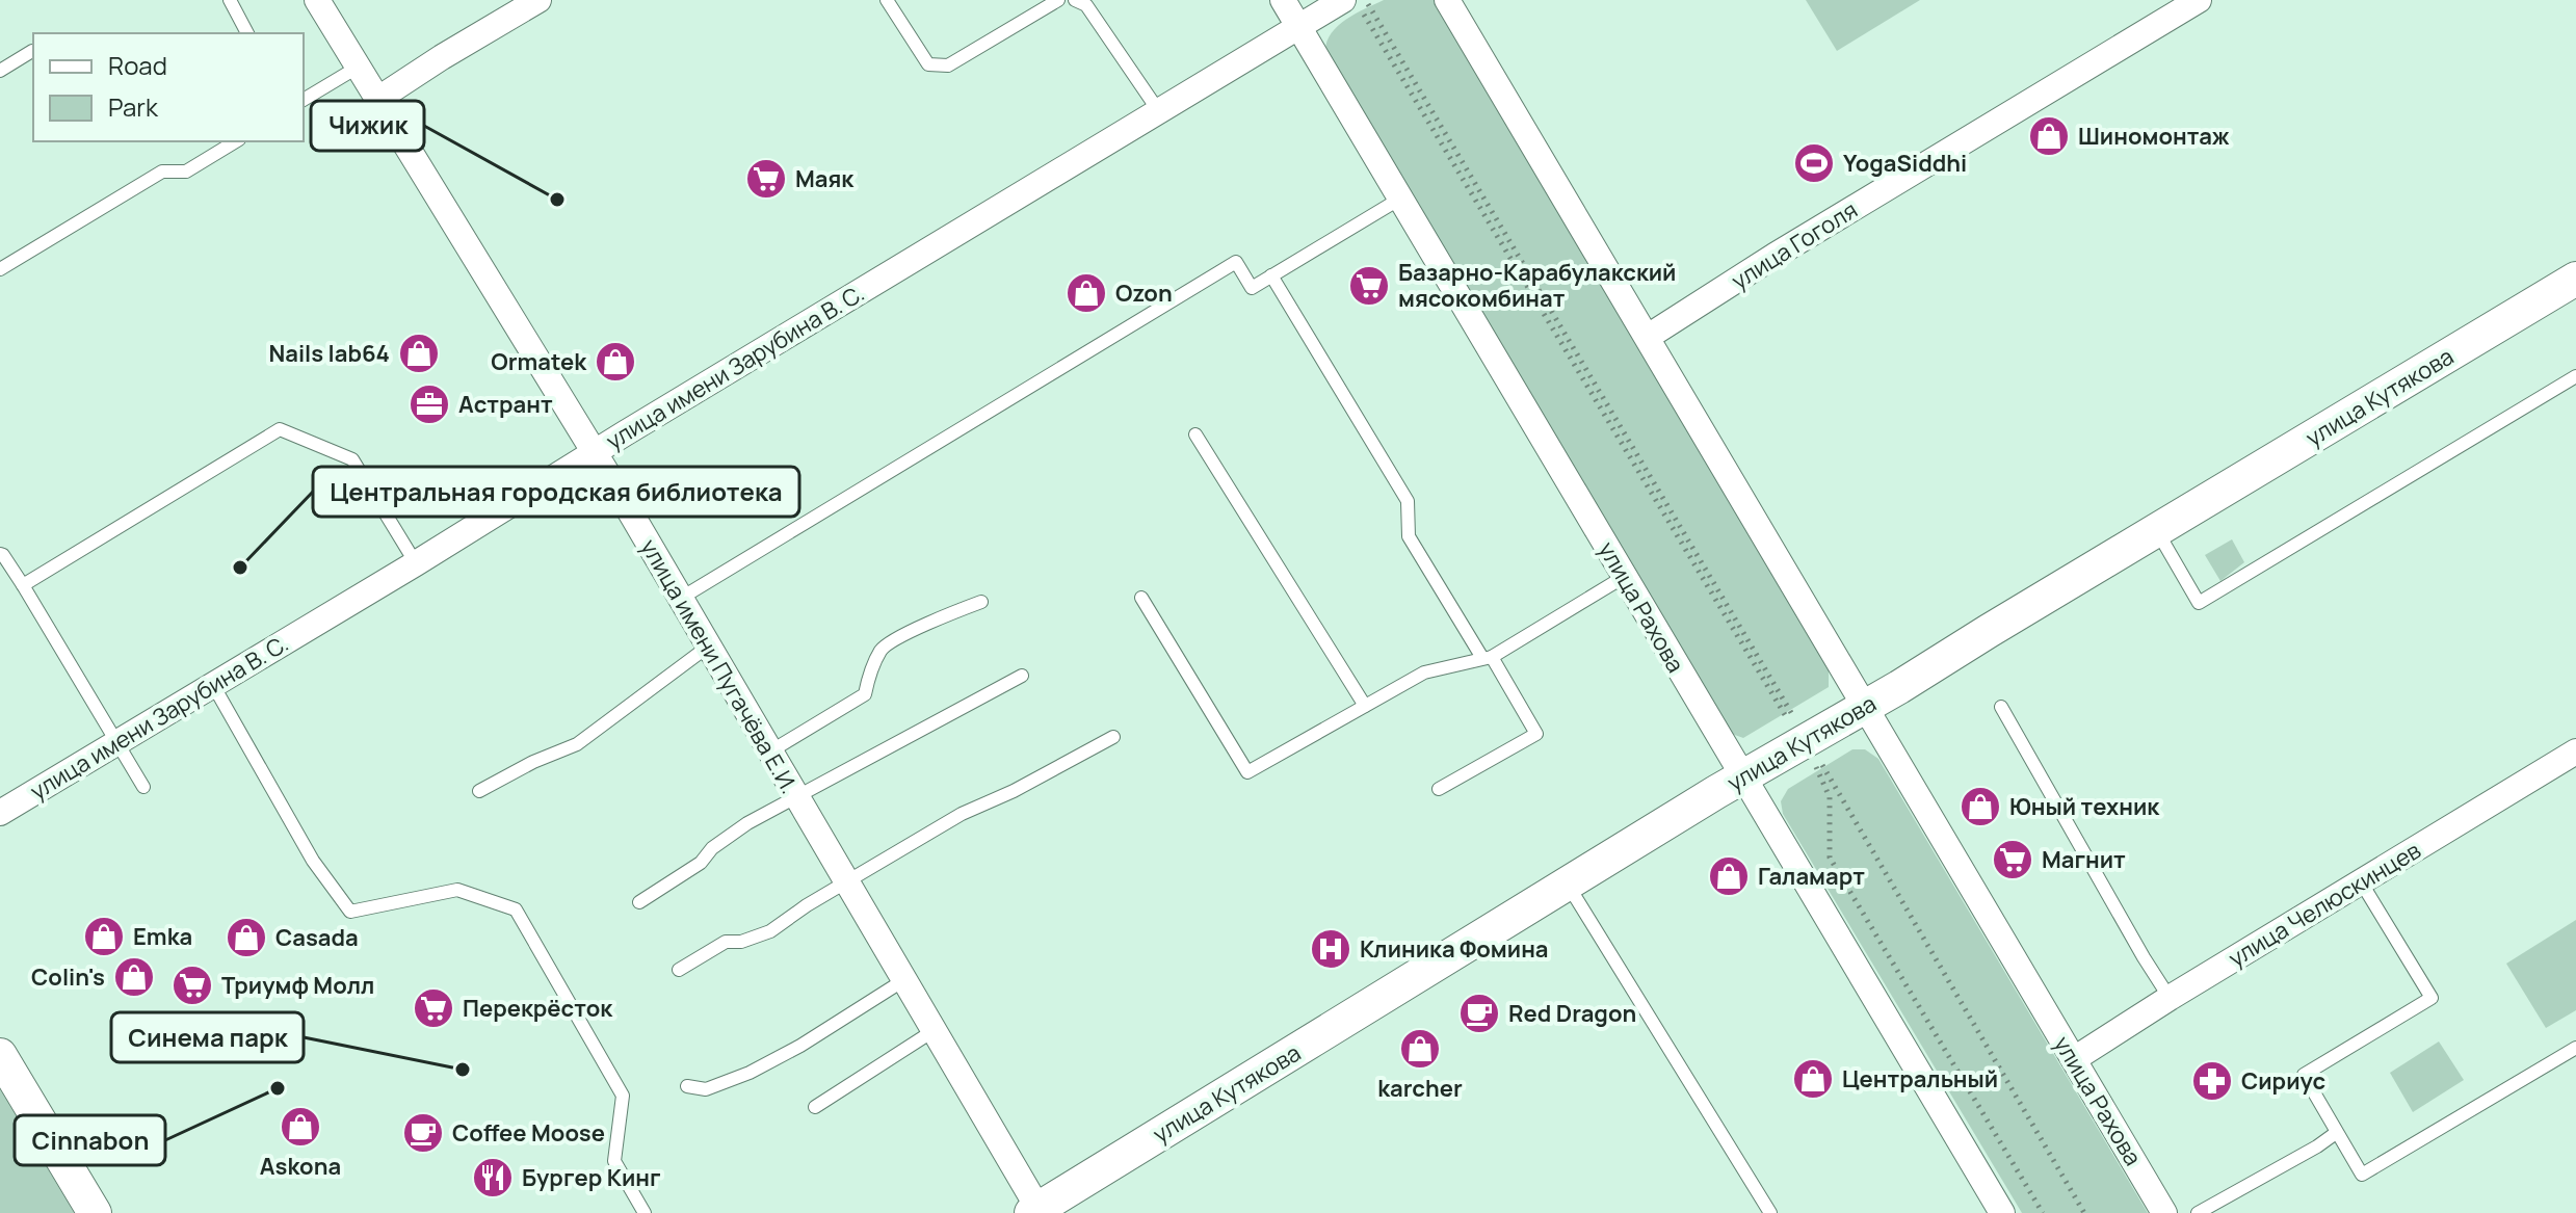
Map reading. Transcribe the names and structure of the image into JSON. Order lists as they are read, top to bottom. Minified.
{"streets":{"street":["улица Гоголя","улица имени Зарубина В. С.","улица Кутякова","улица Рахова","улица имени Пугачёва Е.И.","улица Челюскинцев"]},"crossings":[["улица Гоголя","улица Рахова"],["улица имени Зарубина В. С.","улица Рахова"],["улица имени Зарубина В. С.","улица имени Пугачёва Е.И."],["улица Кутякова","улица Рахова"],["улица Кутякова","улица имени Пугачёва Е.И."],["улица Рахова","улица Челюскинцев"]],"places":{"shop":["Шиномонтаж","Ozon","Nails lab64","Ormatek","Юный техник","Галамарт","Emka","Casada","Colin's","karcher","Центральный","Askona"],"sports":["YogaSiddhi"],"supermarket":["Маяк","Базарно-Карабулакский мясокомбинат","Магнит","Триумф Молл","Перекрёсток"],"other":["Чижик","Центральная городская библиотека","Синема парк","Cinnabon"],"office":["Астрант"],"hospital":["Клиника Фомина"],"cafe":["Red Dragon","Coffee Moose"],"pharmacy":["Сириус"],"restaurant":["Бургер Кинг"]},"legend":["Road","Park"]}
